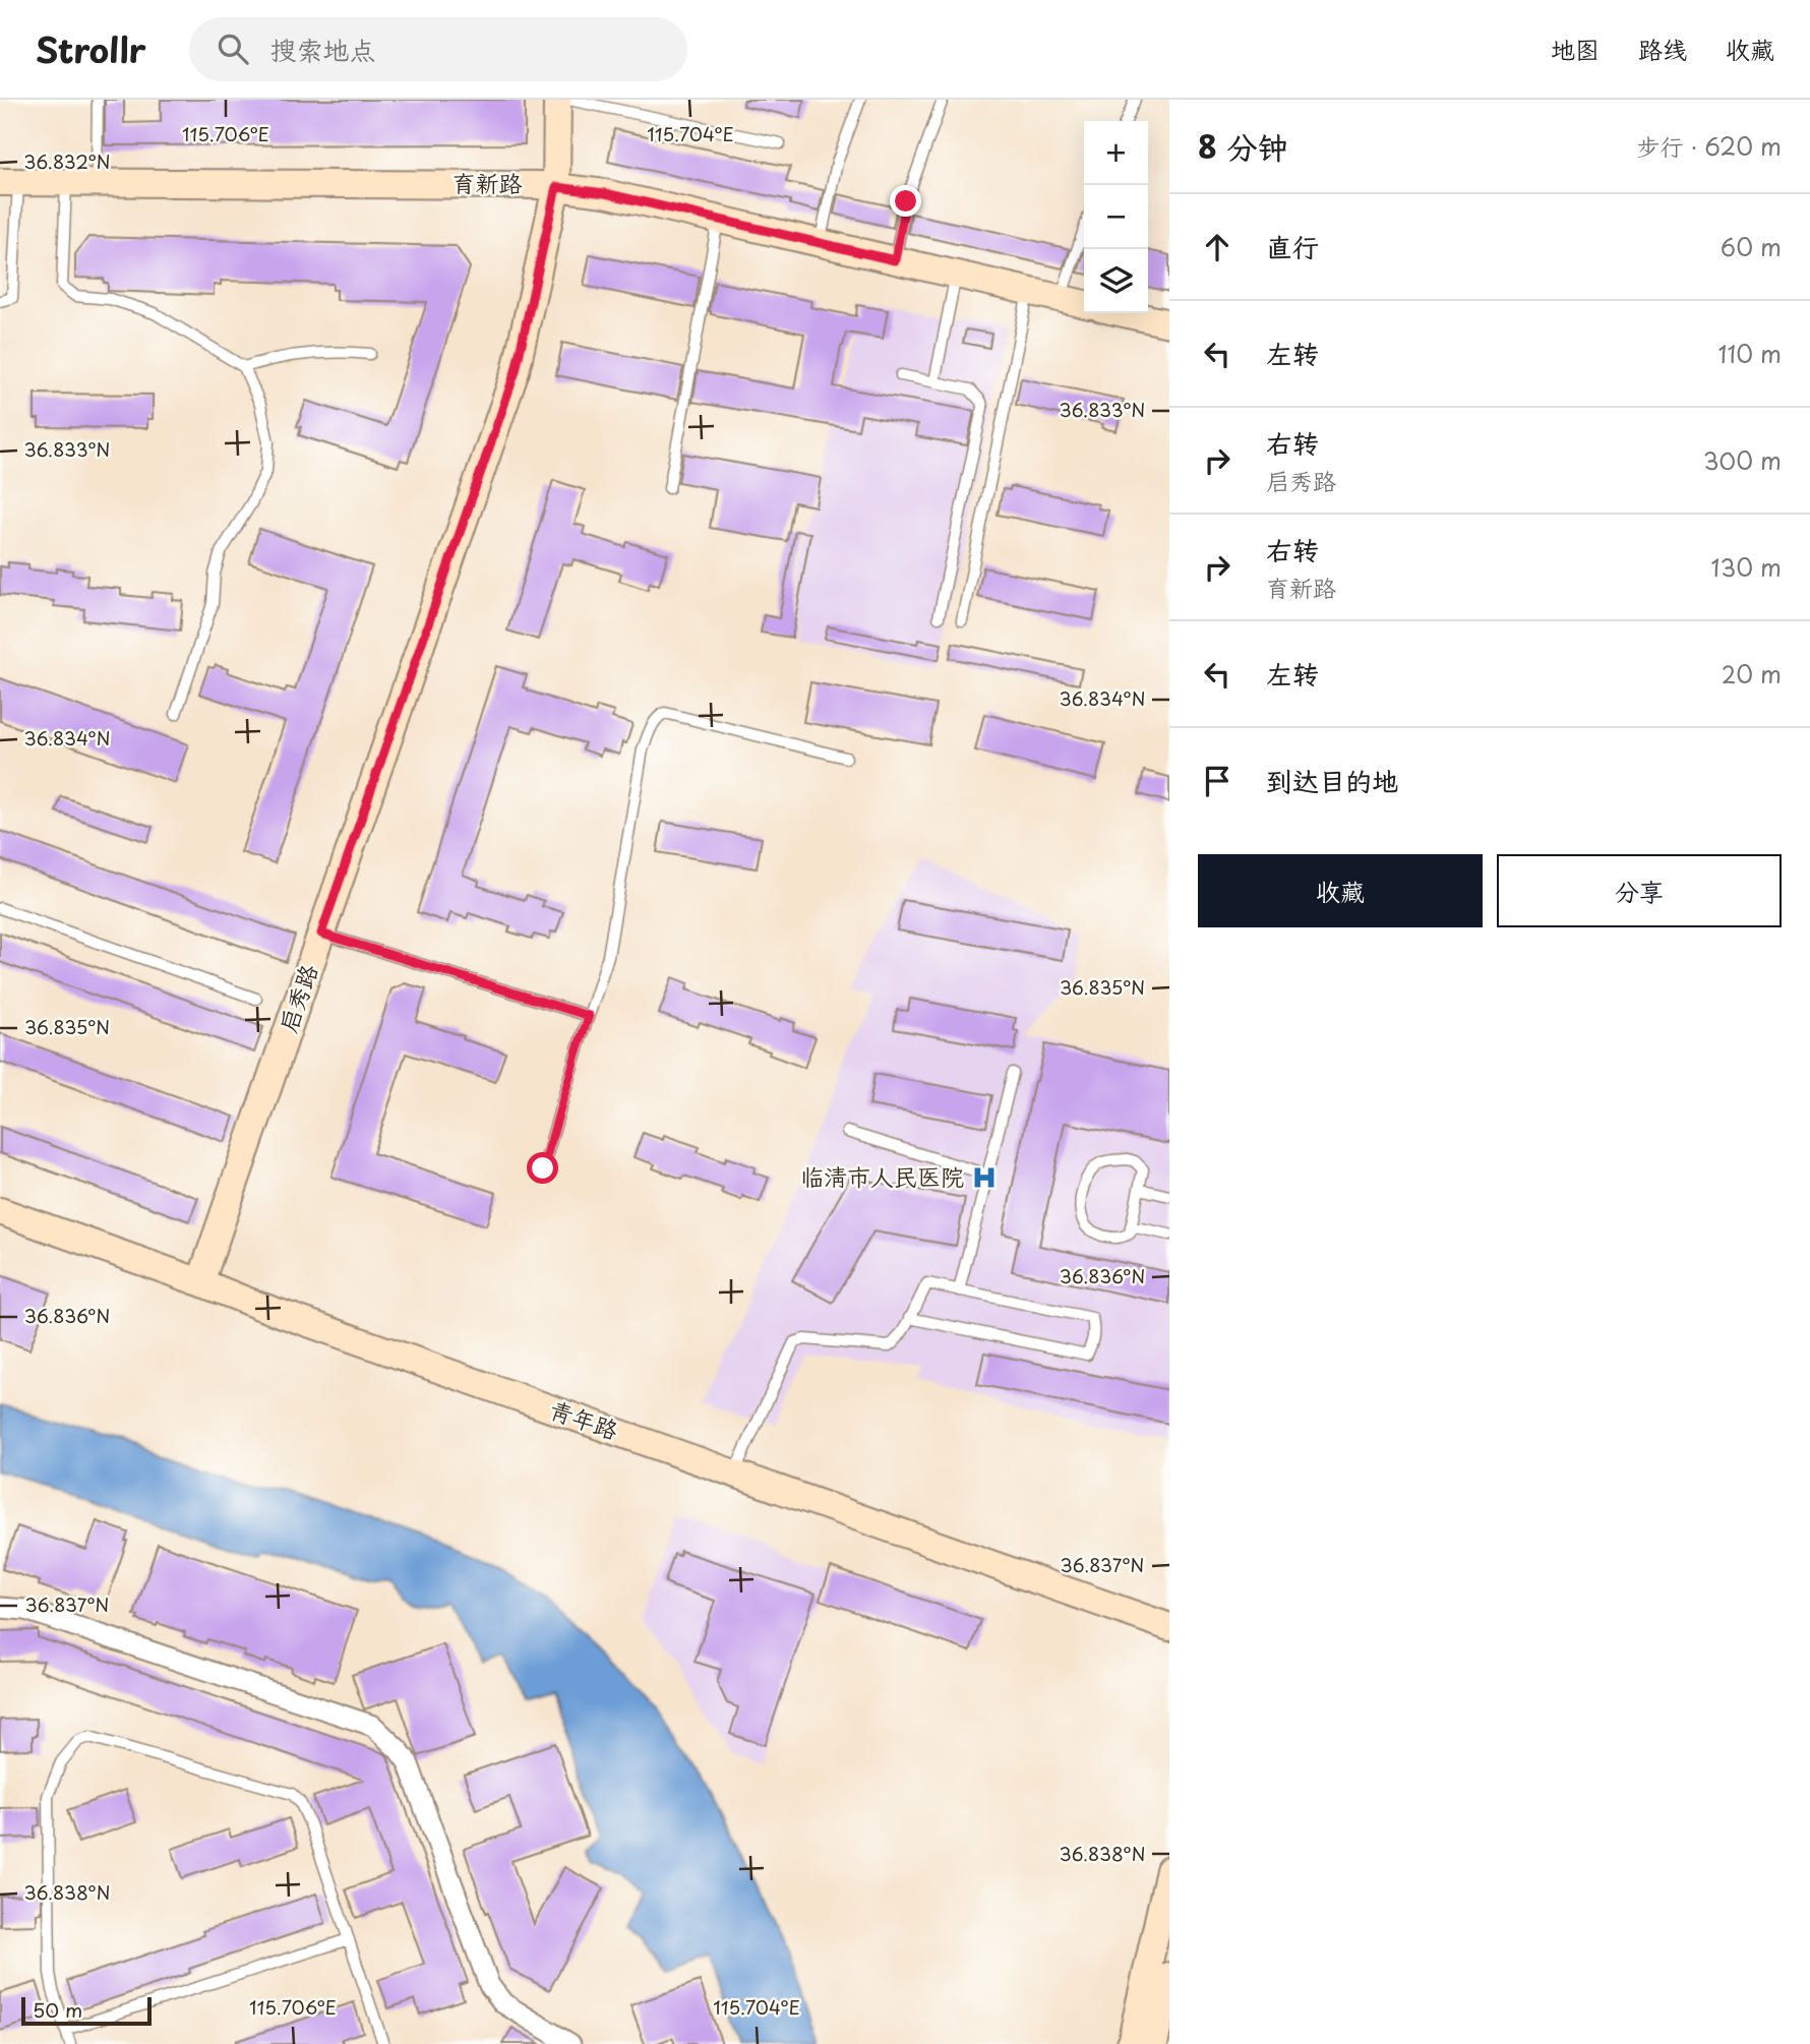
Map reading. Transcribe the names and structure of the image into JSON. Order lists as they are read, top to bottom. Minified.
{"streets":{"street":["育新路","启秀路","青年路"]},"crossings":[["育新路","启秀路"],["启秀路","青年路"]],"places":{"hospital":["临清市人民医院"]},"scale_bar":"50 m","page":{"header":"Strollr","search":"搜索地点","nav":["地图","路线","收藏"],"heading":["8 分钟","步行 · 620 m"],"map_buttons":["+","−"],"list":[["直行","60 m"],["左转","110 m"],["右转","启秀路","300 m"],["右转","育新路","130 m"],["左转","20 m"],"到达目的地"],"buttons":["收藏","分享"],"scale":"50 m"},"coordinates":["115.706°E","115.704°E","36.832°N","36.833°N","36.834°N","36.835°N","36.836°N","36.837°N","36.838°N"]}
